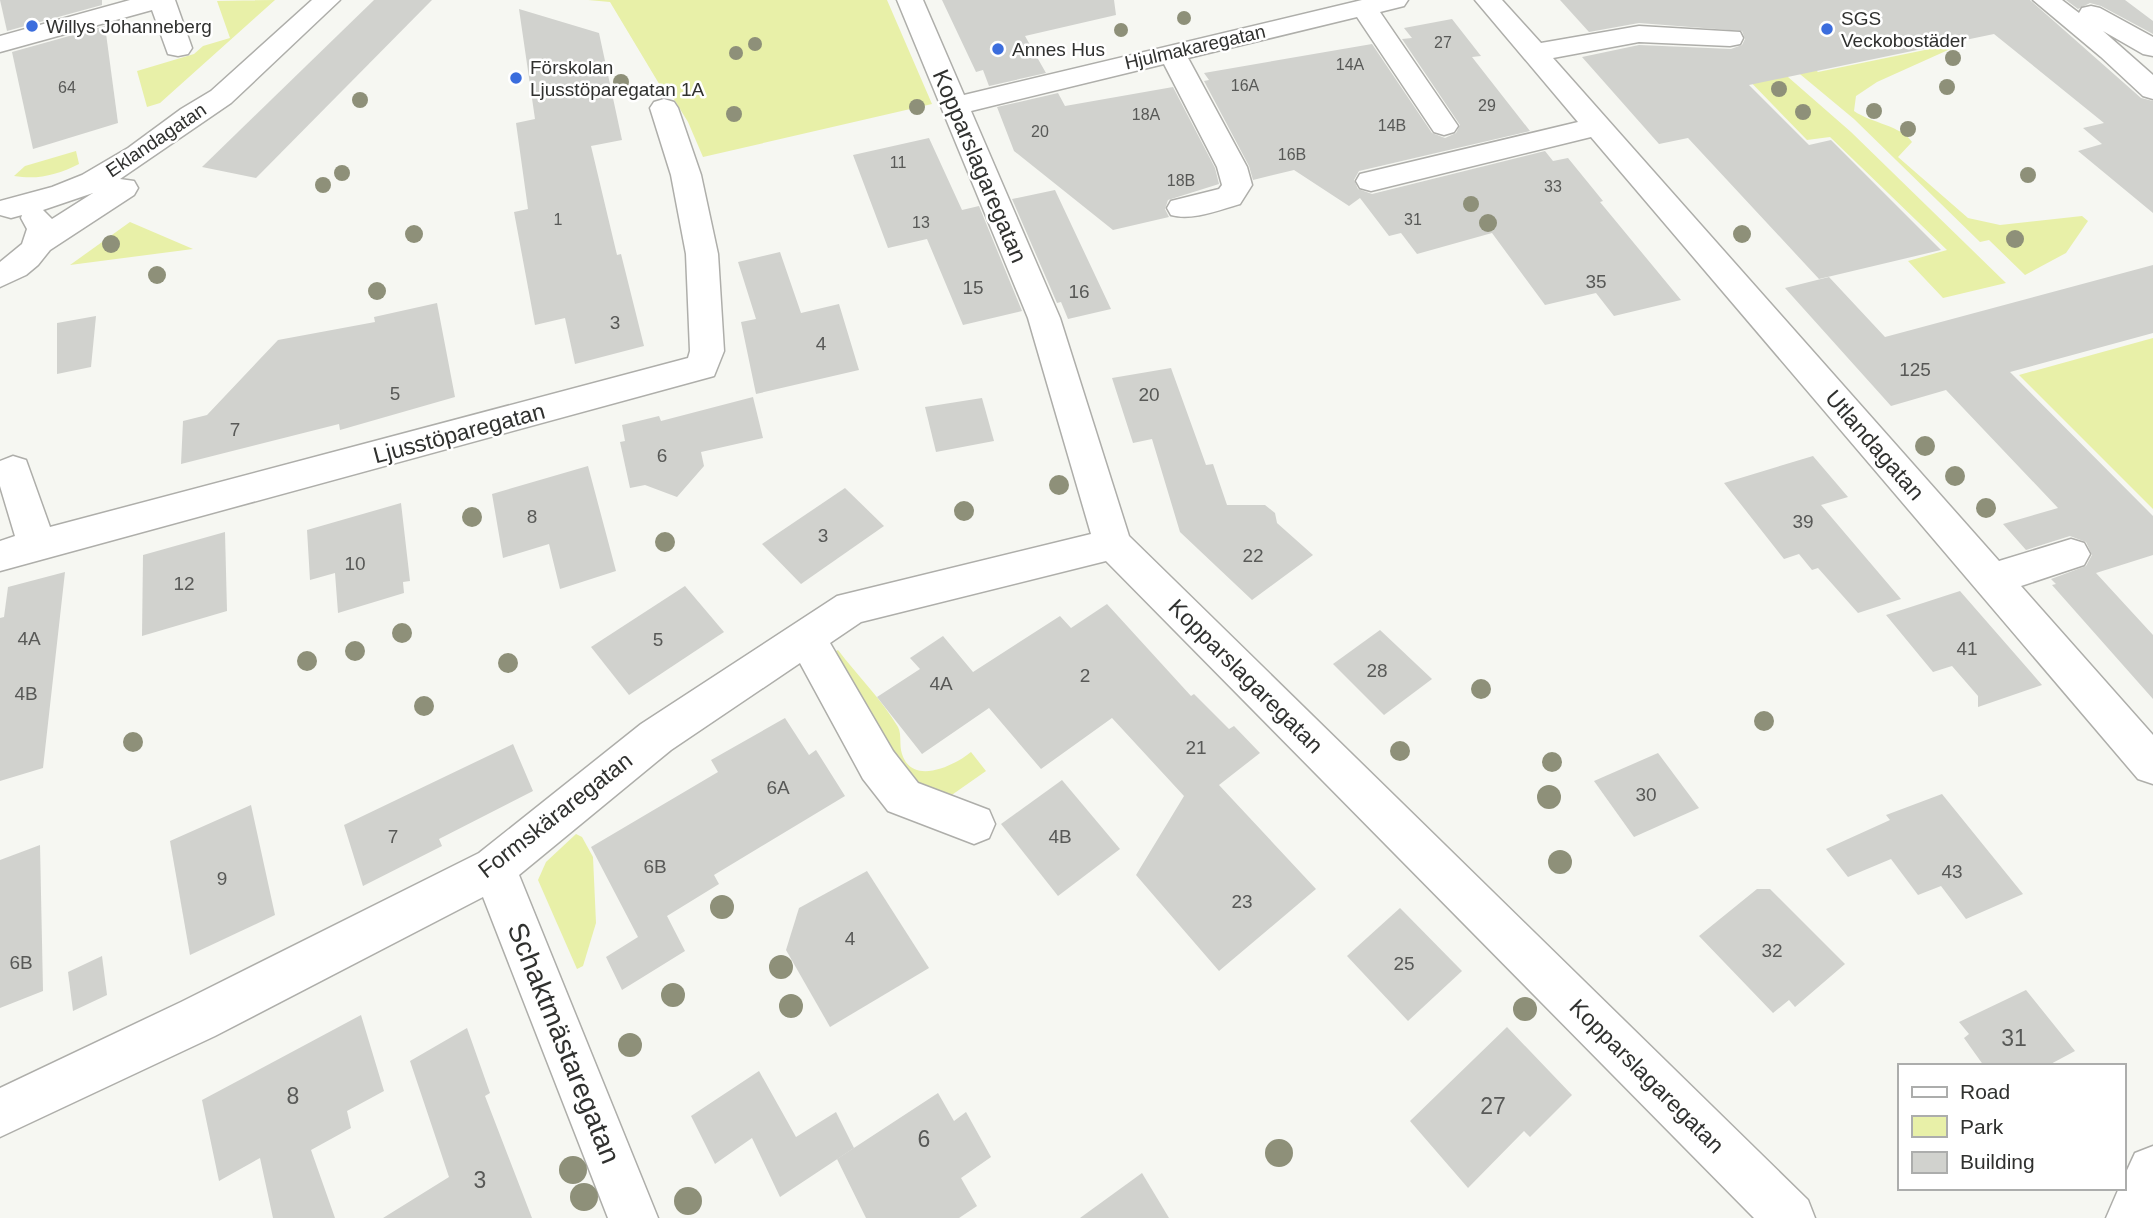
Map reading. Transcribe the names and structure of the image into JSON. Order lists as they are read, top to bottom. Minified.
{"streets":{"street":["Hjulmakaregatan","Eklandagatan","Kopparslagaregatan","Ljusstöparegatan","Utlandagatan","Formskäraregatan","Schaktmästaregatan"]},"crossings":[["Hjulmakaregatan","Kopparslagaregatan"],["Kopparslagaregatan","Formskäraregatan"],["Formskäraregatan","Schaktmästaregatan"]],"places":["Willys Johanneberg","SGS Veckobostäder","Annes Hus","Förskolan Ljusstöparegatan 1A"],"house_numbers":["27","14A","16A","64","29","18A","14B","20","16B","11","18B","33","1","31","13","35","15","16","3","4","125","5","20","7","6","8","39","3","22","10","12","4A","5","41","28","2","4A","4B","21","6A","30","7","4B","6B","43","9","23","4","32","6B","25","31","8","27","6","3"],"legend":["Road","Park","Building"]}
